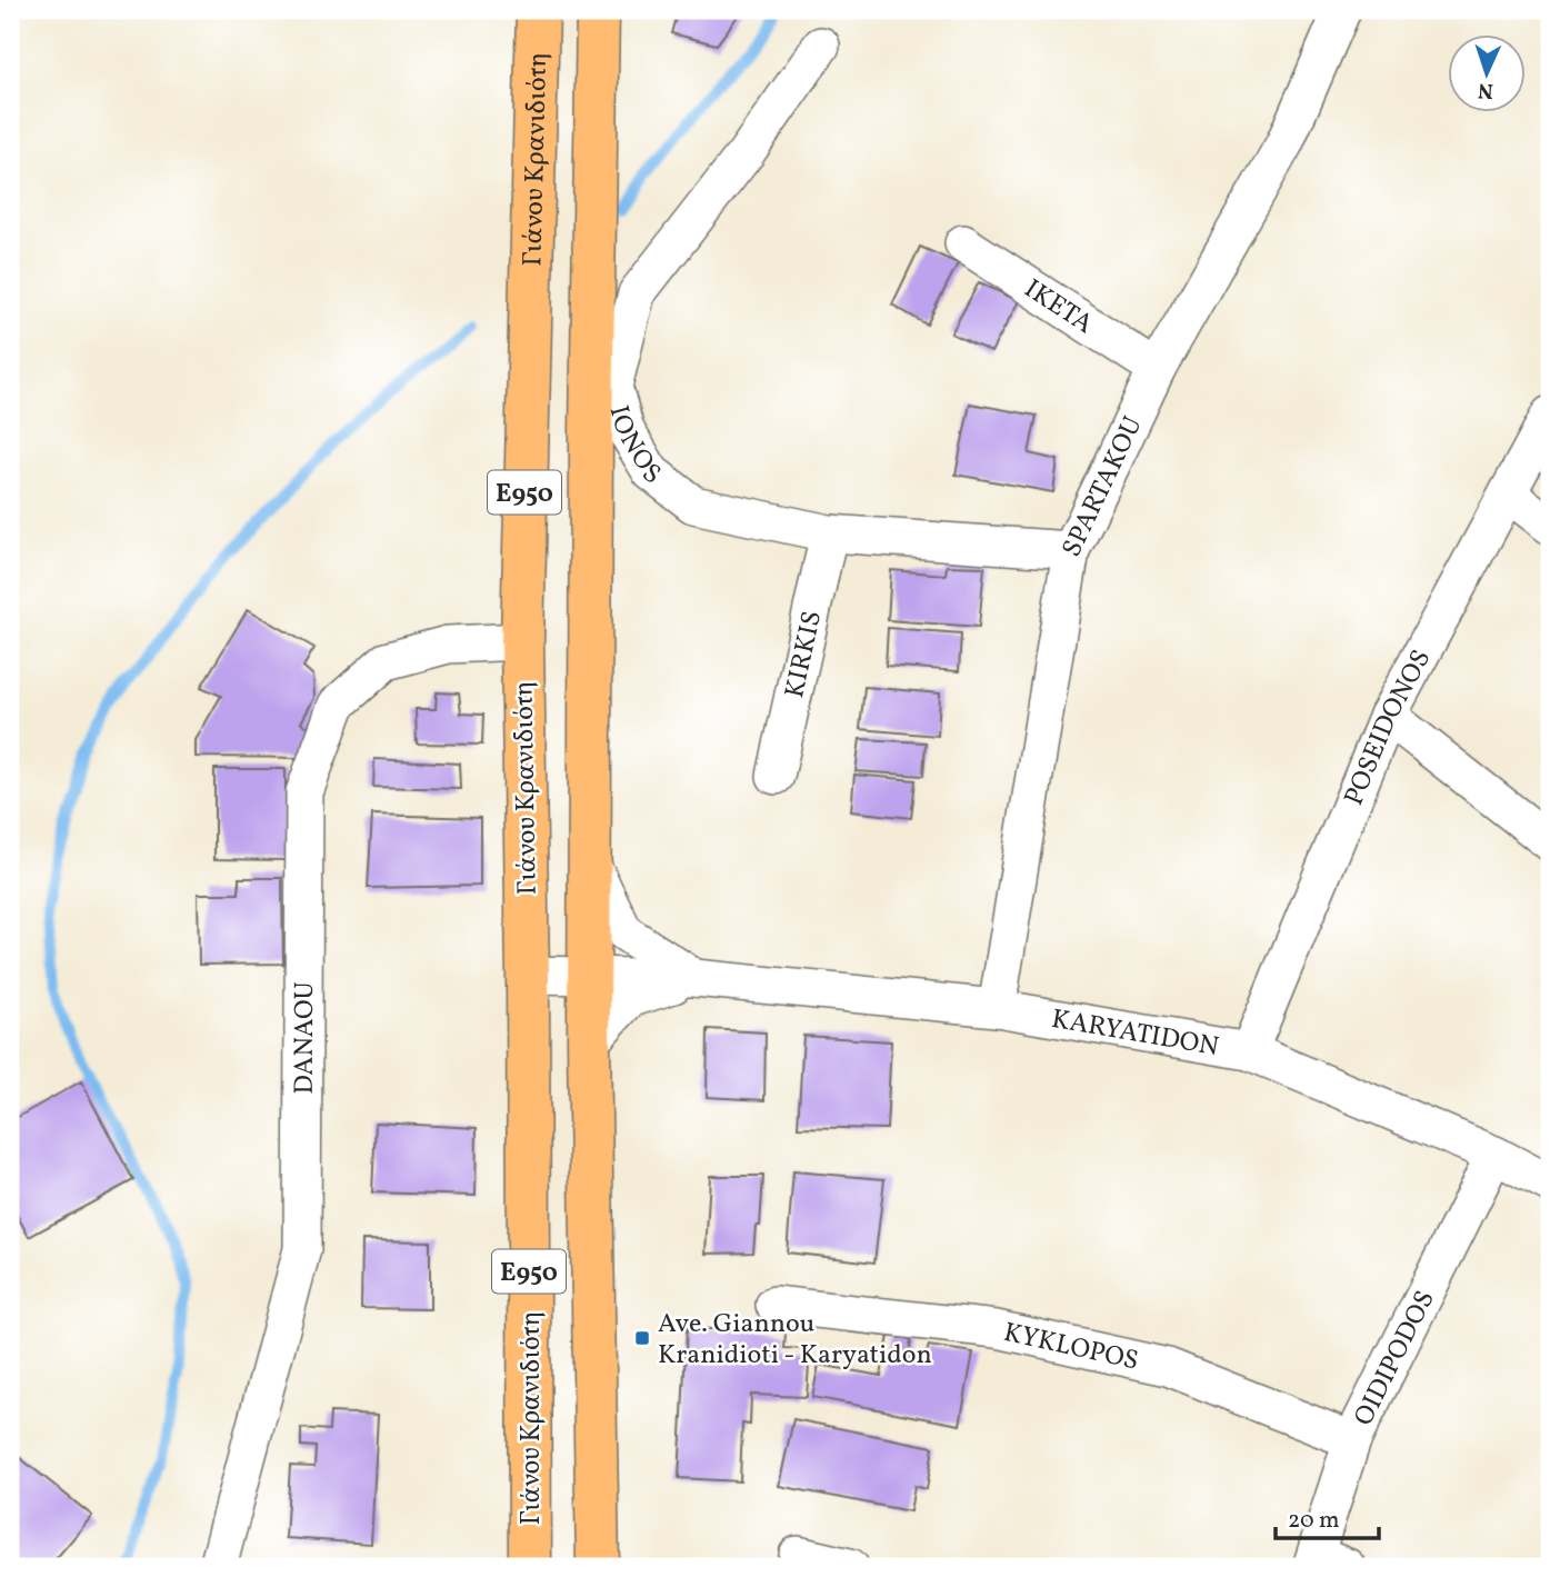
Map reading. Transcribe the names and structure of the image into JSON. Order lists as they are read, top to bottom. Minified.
{"streets":{"main road":["Γιάνου Κρανιδιότη","E950"],"street":["IKETA","IONOS","SPARTAKOU","KIRKIS","POSEIDONOS","KARYATIDON","DANAOU","KYKLOPOS","OIDIPODOS"]},"crossings":[["Γιάνου Κρανιδιότη","KARYATIDON"],["Γιάνου Κρανιδιότη","DANAOU"],["IKETA","SPARTAKOU"],["IONOS","SPARTAKOU"],["IONOS","KIRKIS"],["SPARTAKOU","KARYATIDON"],["E950","KARYATIDON"],["POSEIDONOS","KARYATIDON"],["KARYATIDON","OIDIPODOS"],["KYKLOPOS","OIDIPODOS"]],"places":{"transit":["Ave. Giannou Kranidioti - Karyatidon"]},"scale_bar":"20 m","north":"bottom"}
